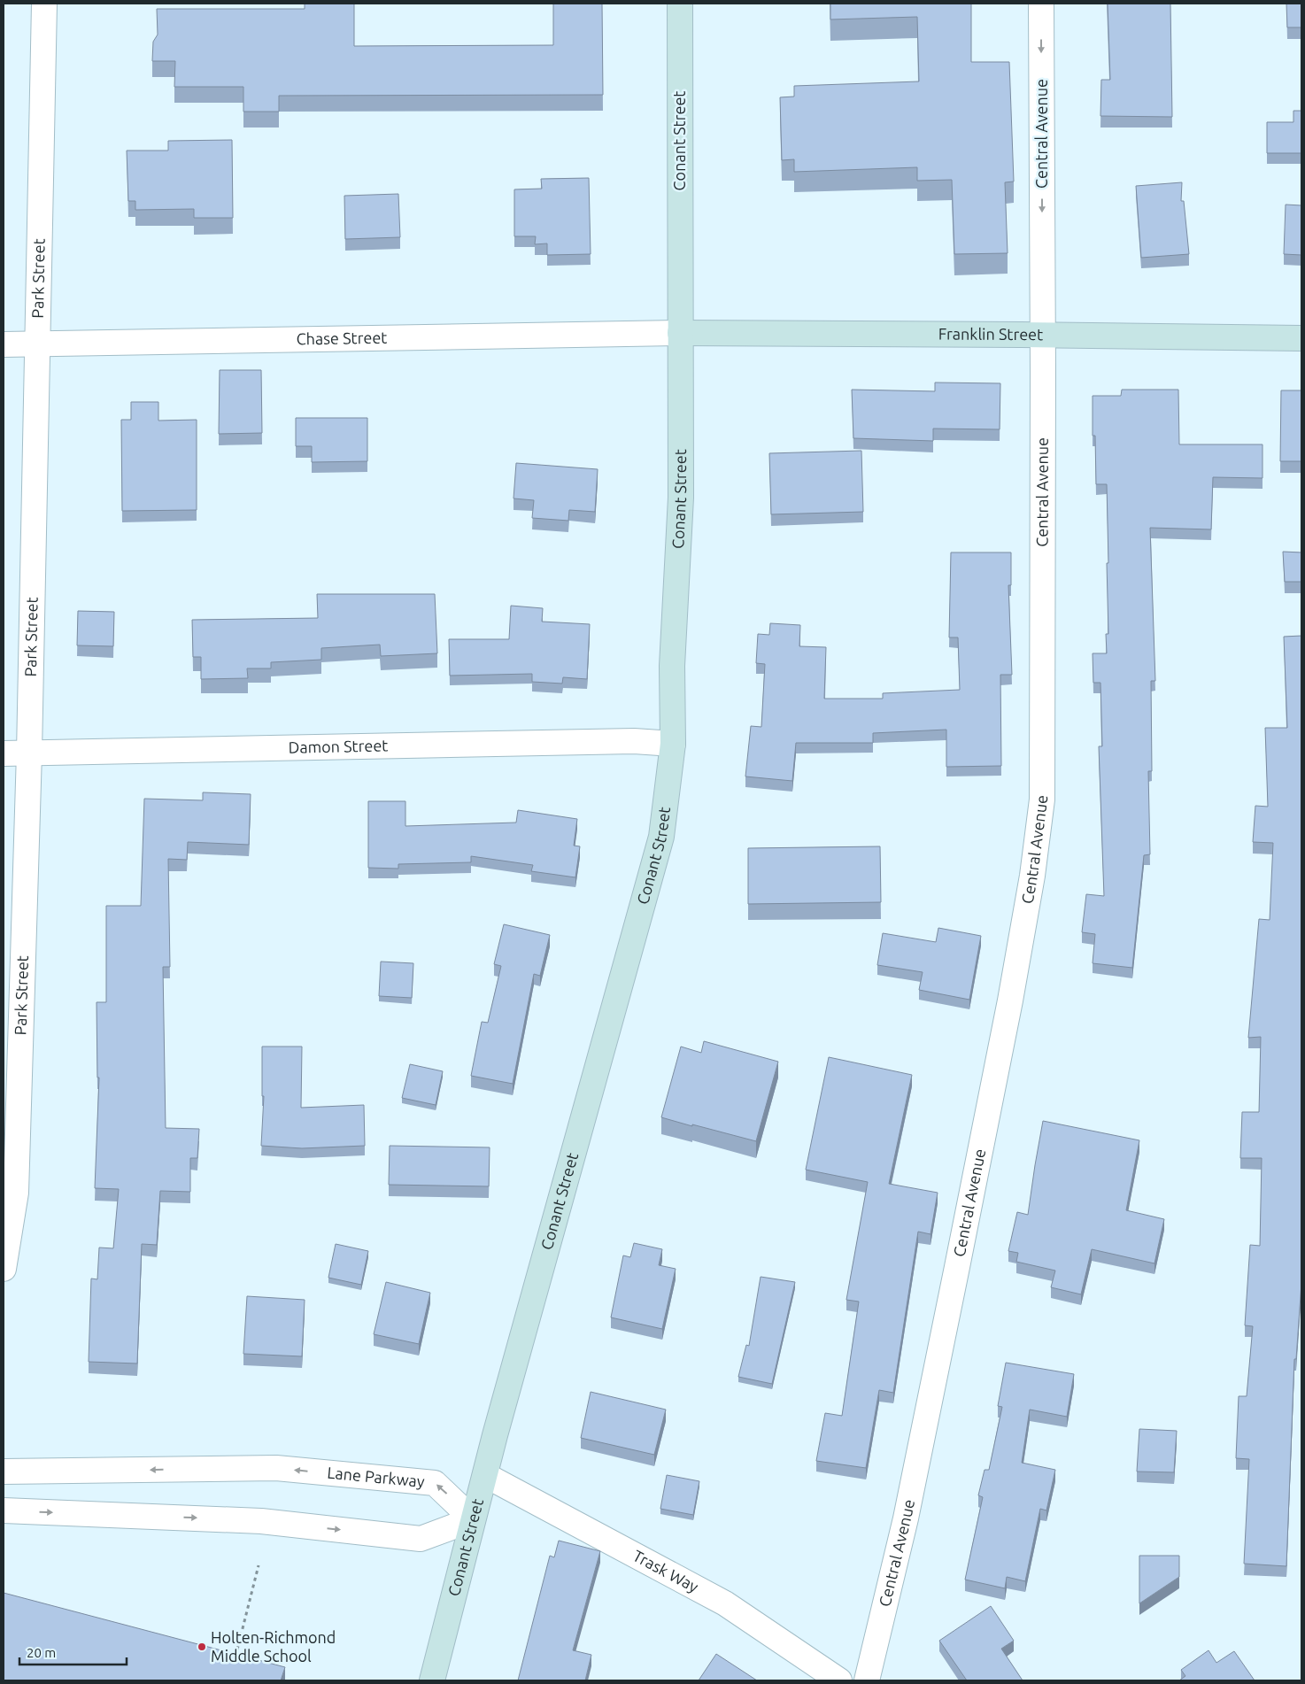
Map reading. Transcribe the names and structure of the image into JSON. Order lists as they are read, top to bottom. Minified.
{"streets":{"main road":["Conant Street","Franklin Street"],"street":["Central Avenue","Park Street","Chase Street","Damon Street","Lane Parkway","Trask Way"]},"crossings":[["Central Avenue","Franklin Street"],["Conant Street","Franklin Street"],["Conant Street","Chase Street"],["Conant Street","Damon Street"],["Conant Street","Lane Parkway"],["Conant Street","Trask Way"],["Park Street","Chase Street"],["Park Street","Damon Street"],["Franklin Street","Chase Street"]],"places":["Holten-Richmond Middle School"],"scale_bar":"20 m"}
